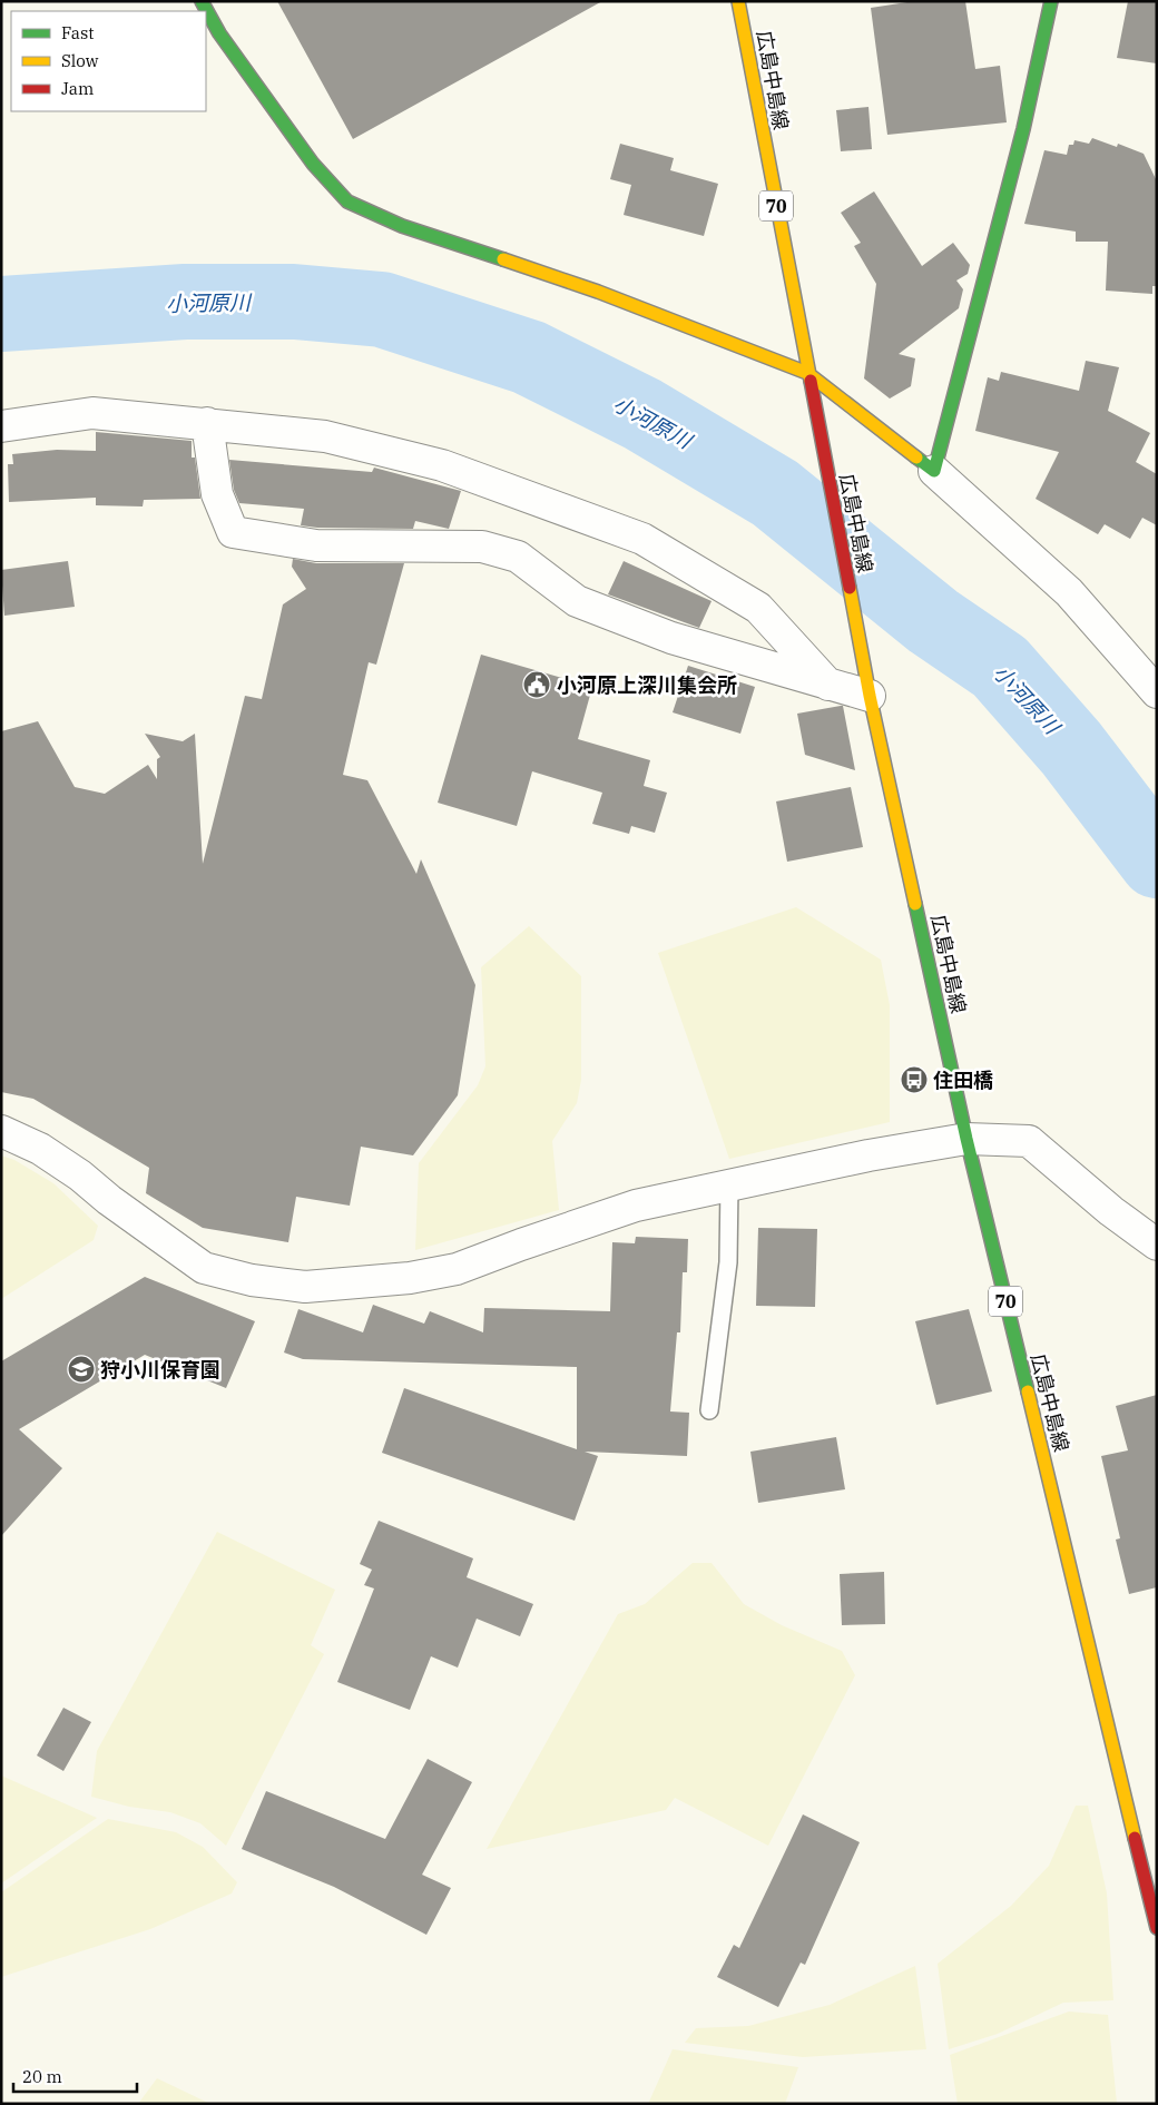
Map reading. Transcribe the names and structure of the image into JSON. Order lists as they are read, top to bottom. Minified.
{"streets":{"main road":["広島中島線","70"]},"water":["小河原川"],"places":{"public building":["小河原上深川集会所"],"bus stop":["住田橋"],"school or university":["狩小川保育園"]},"legend":["Fast","Slow","Jam"],"scale_bar":"20 m"}
